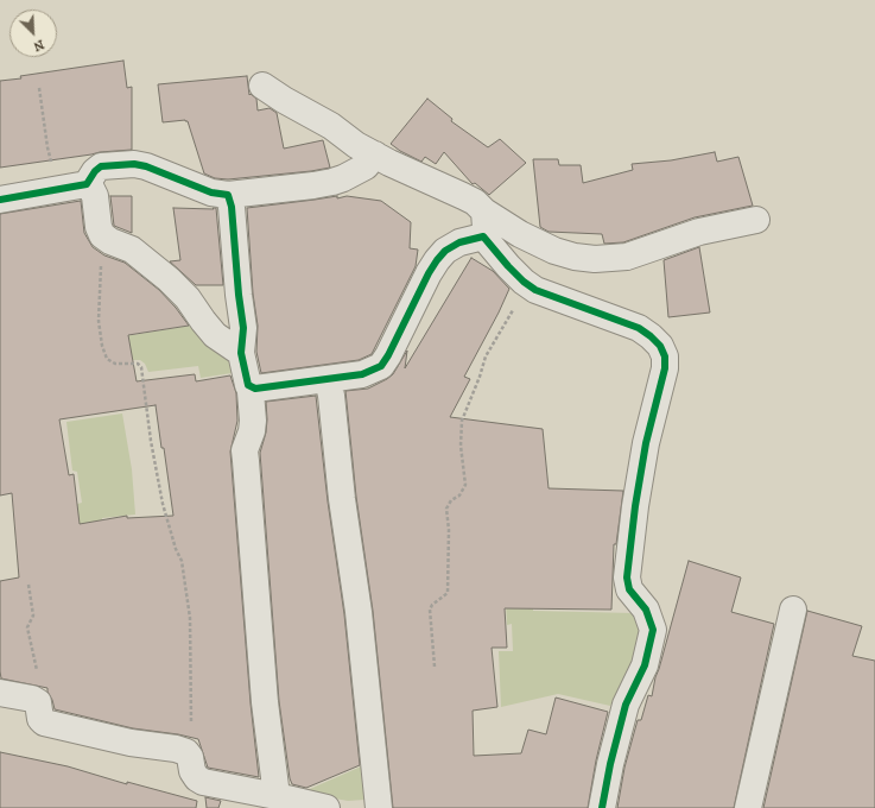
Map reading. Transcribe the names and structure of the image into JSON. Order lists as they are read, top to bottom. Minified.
{"north":"bottom right"}
